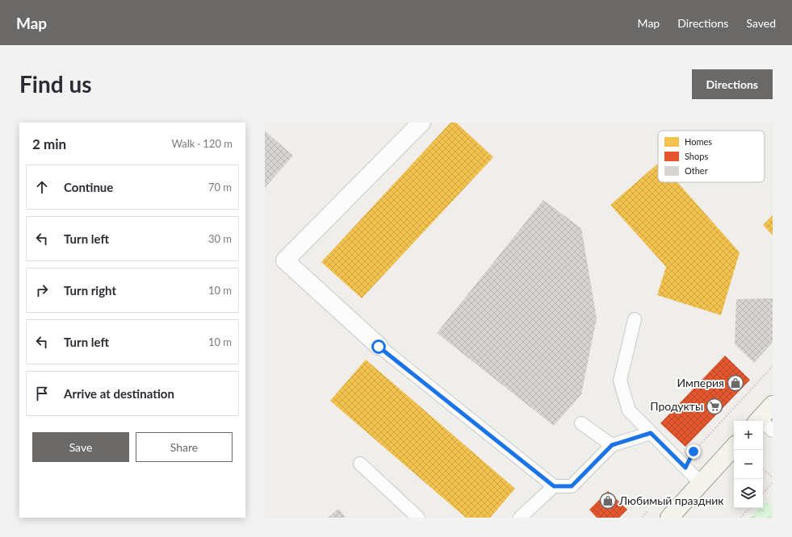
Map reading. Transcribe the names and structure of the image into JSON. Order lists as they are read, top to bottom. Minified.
{"places":{"shop":["Империя","Любимый праздник"],"supermarket":["Продукты"]},"legend":["Homes","Shops","Other"],"page":{"header":"Map","nav":["Map","Directions","Saved"],"buttons":["Directions",["Save","Share"]],"title":"Find us","heading":["2 min","Walk · 120 m"],"list":[["Continue","70 m"],["Turn left","30 m"],["Turn right","10 m"],["Turn left","10 m"],"Arrive at destination"],"map_buttons":["+","−"]}}
